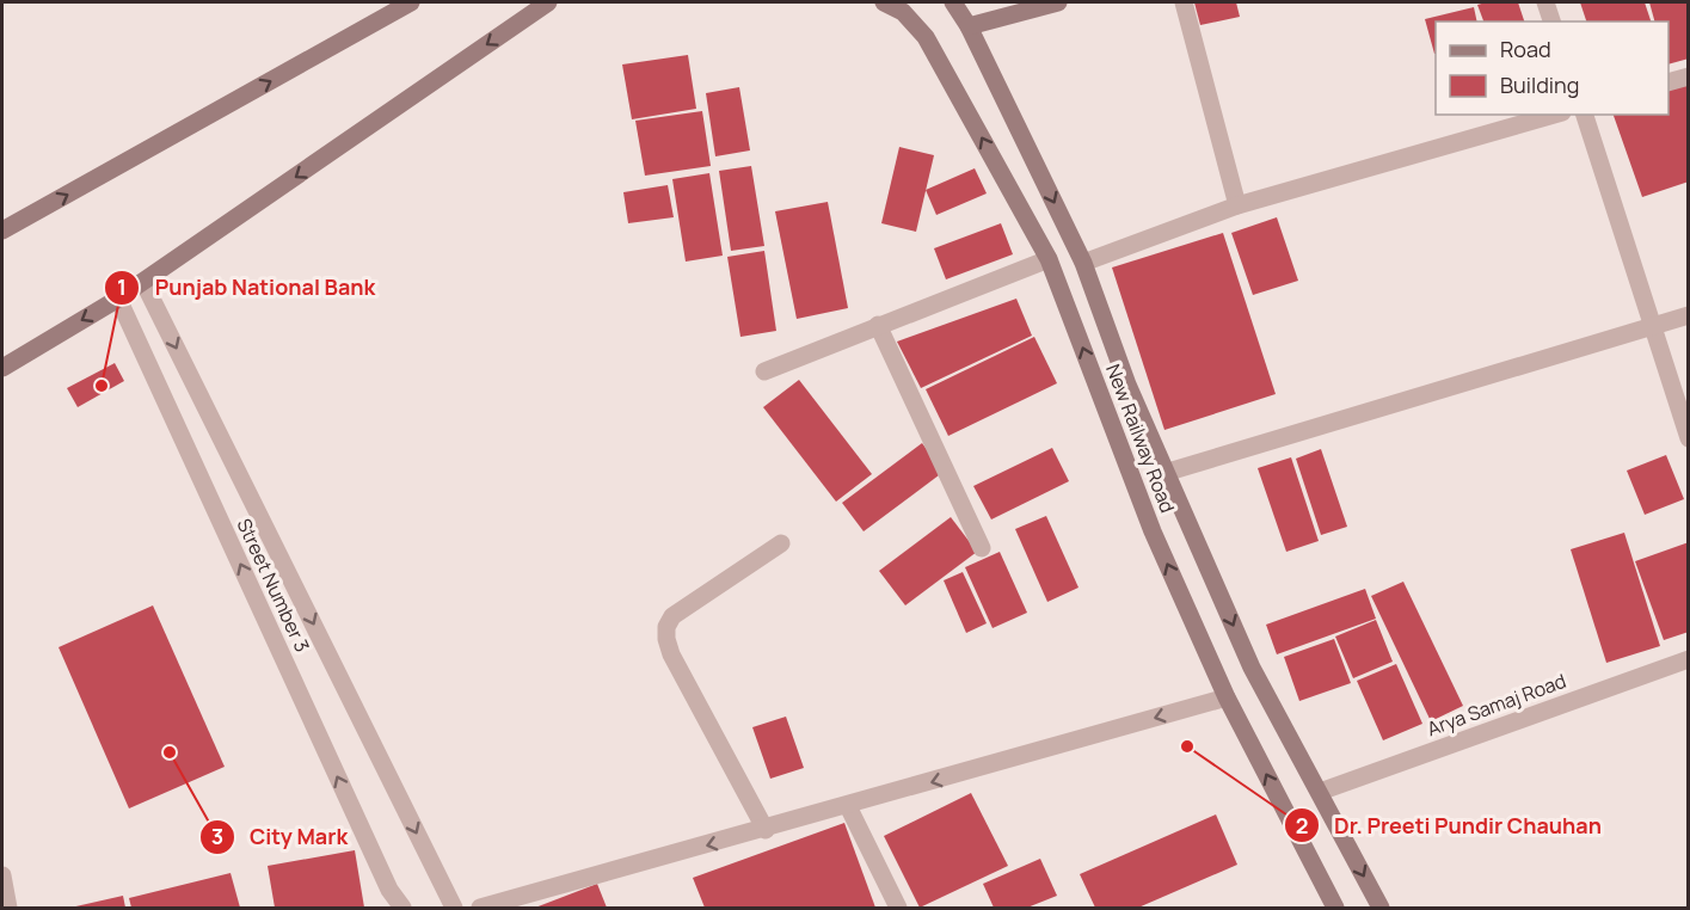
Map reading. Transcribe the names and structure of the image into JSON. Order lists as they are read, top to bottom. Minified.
{"streets":{"main road":["New Railway Road"],"street":["Street Number 3","Arya Samaj Road"]},"crossings":[["New Railway Road","Arya Samaj Road"]],"places":["Punjab National Bank","Dr. Preeti Pundir Chauhan","City Mark"],"legend":["Road","Building"]}
